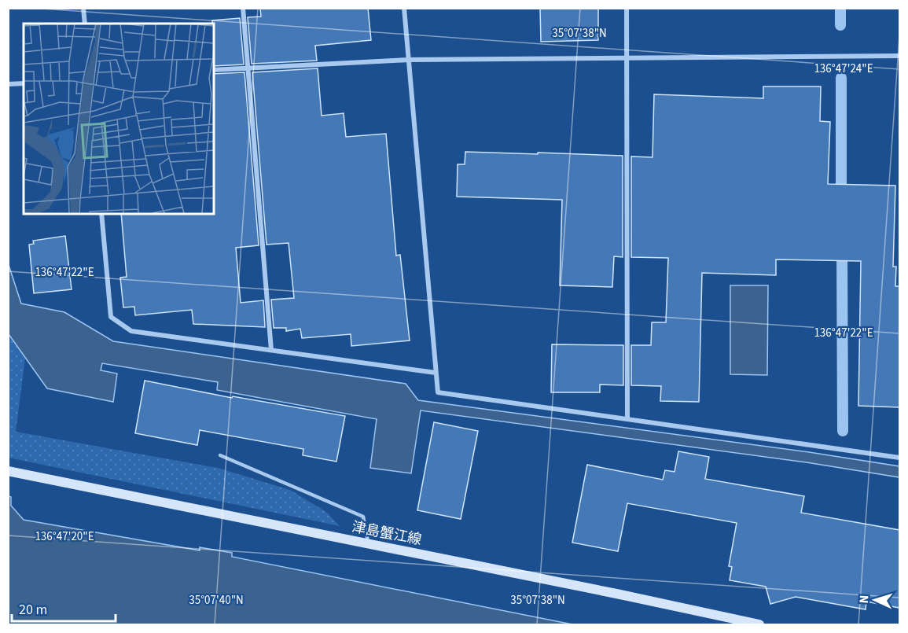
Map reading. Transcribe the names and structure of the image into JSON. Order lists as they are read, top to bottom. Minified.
{"streets":{"main road":["津島蟹江線"]},"scale_bar":"20 m","north":"left","coordinates":["35°07'38\"N","136°47'24\"E","136°47'22\"E","136°47'20\"E","35°07'40\"N"]}
